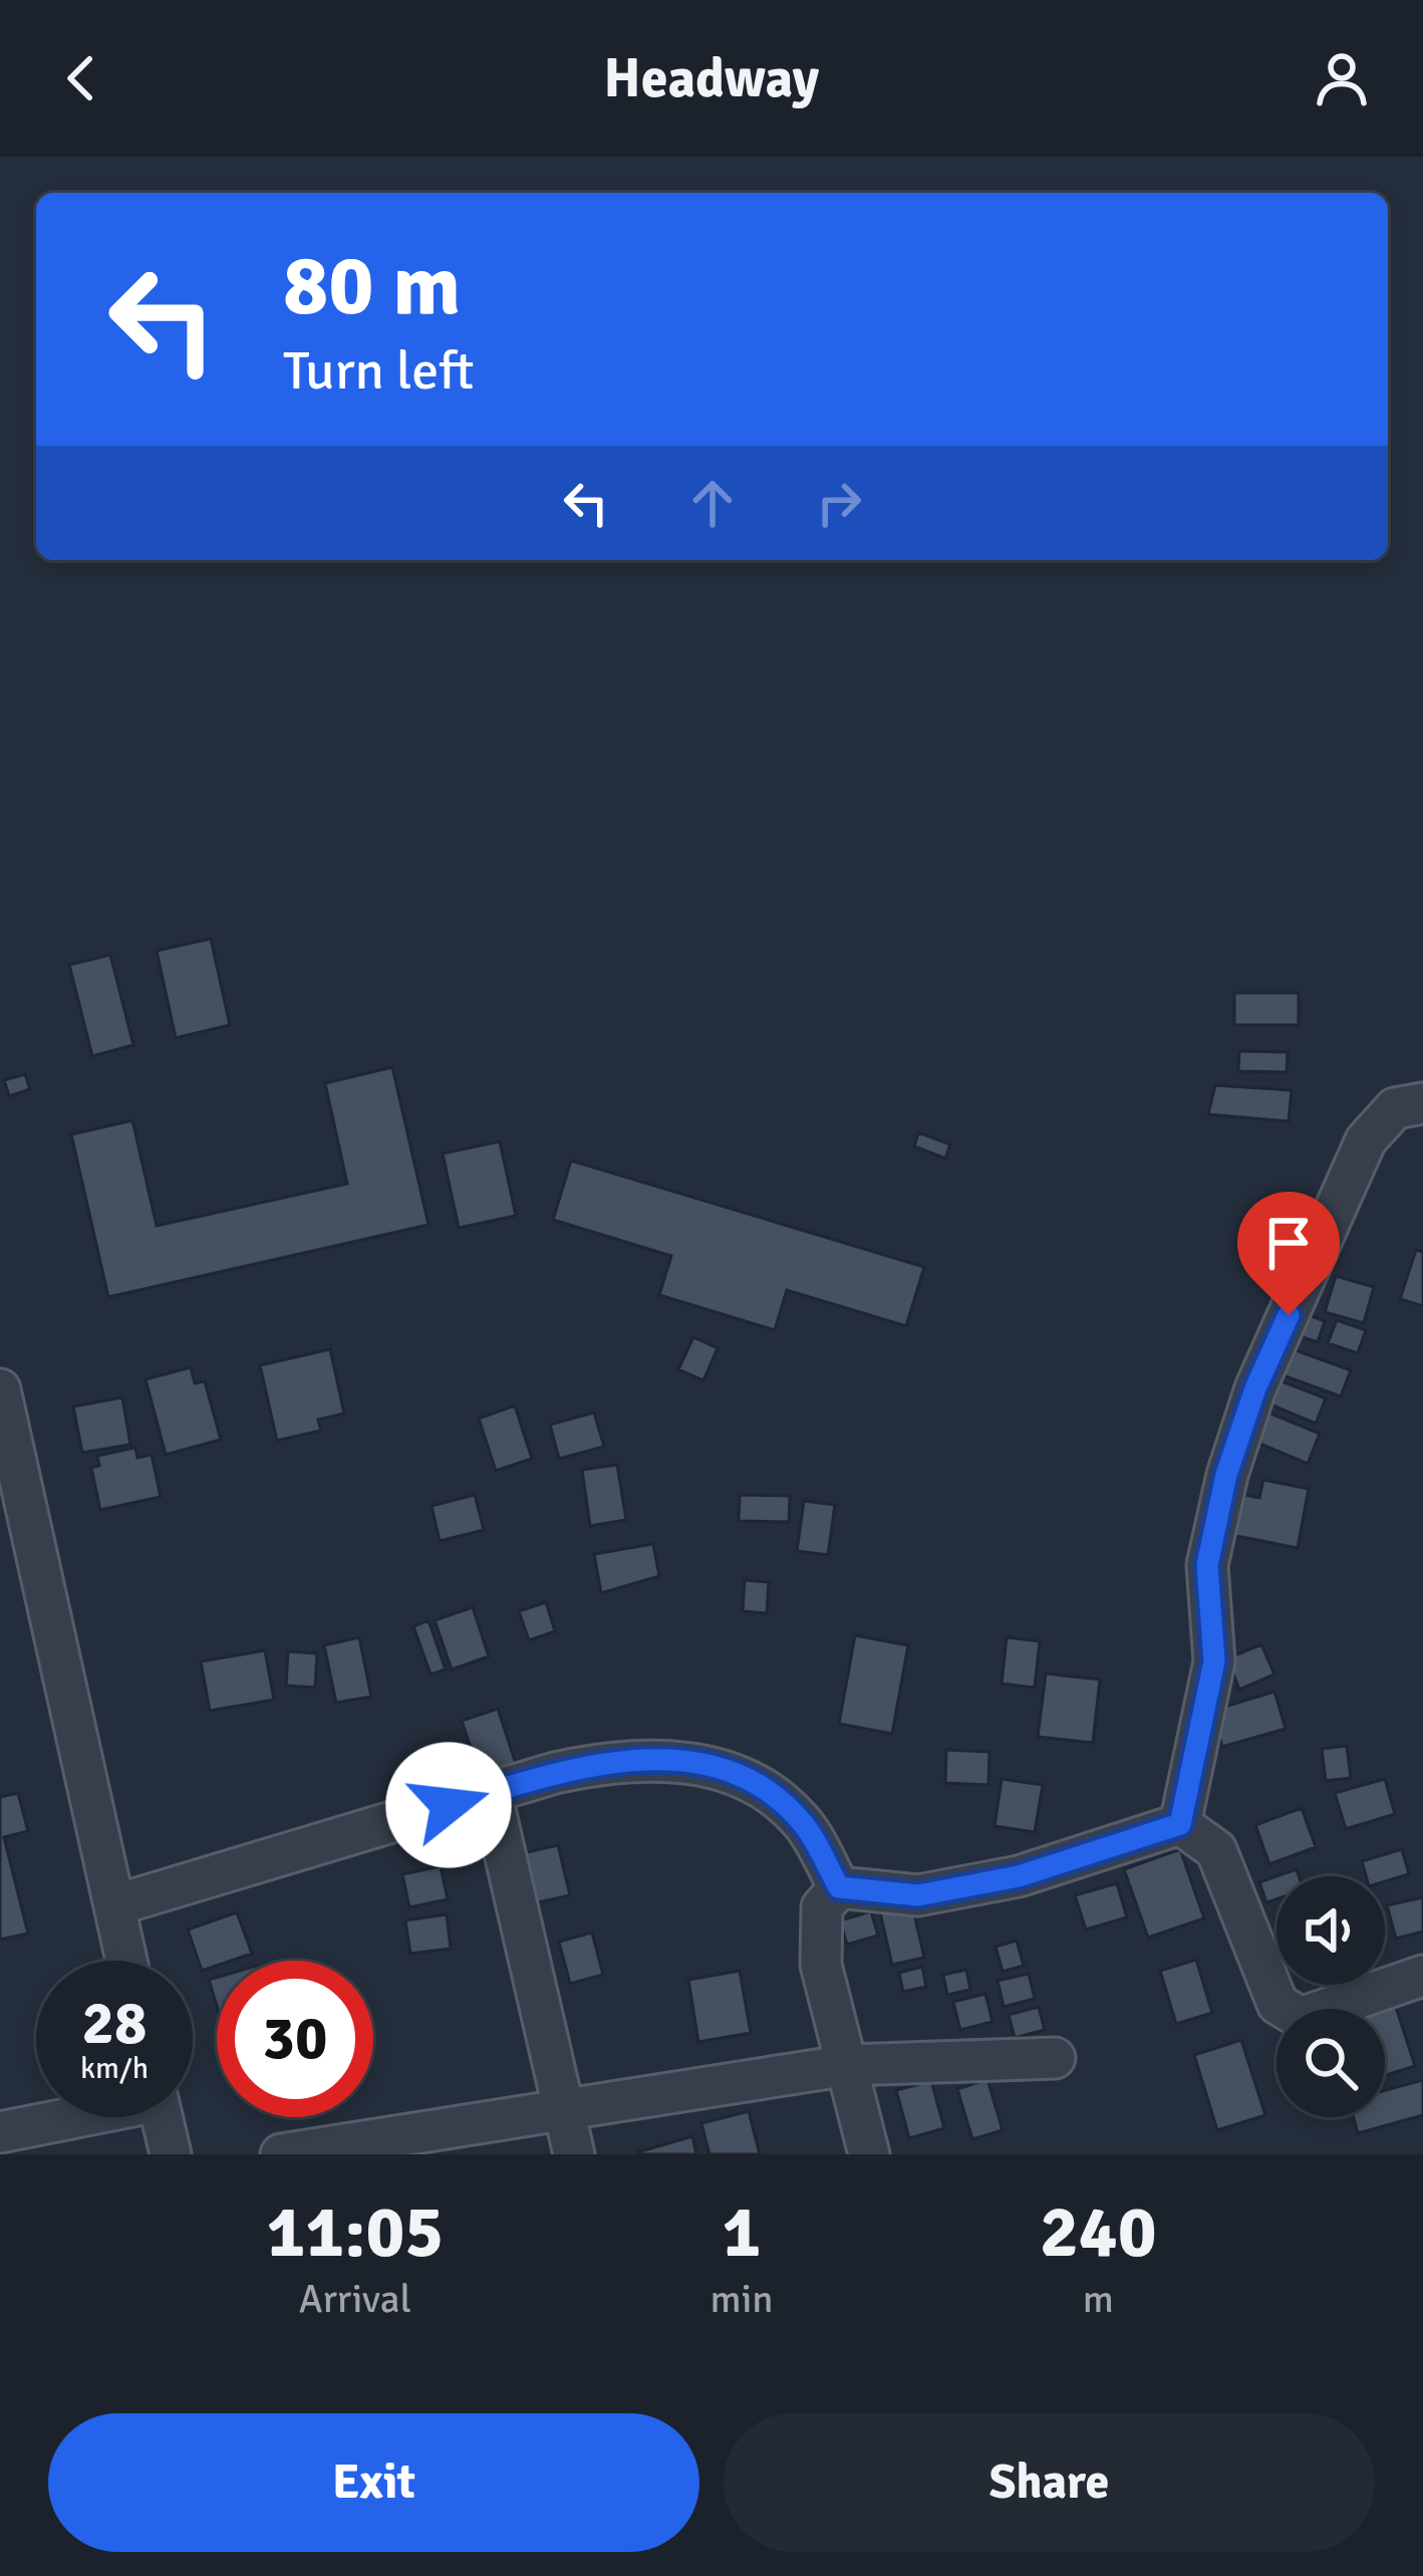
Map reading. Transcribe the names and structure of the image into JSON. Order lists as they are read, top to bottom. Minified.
{"page":{"header":"Headway","turn":["80 m","Turn left"],"speed":"28 km/h","limit":"30","eta":["11:05","Arrival","1","min","240","m"],"buttons":["Exit","Share"]}}
